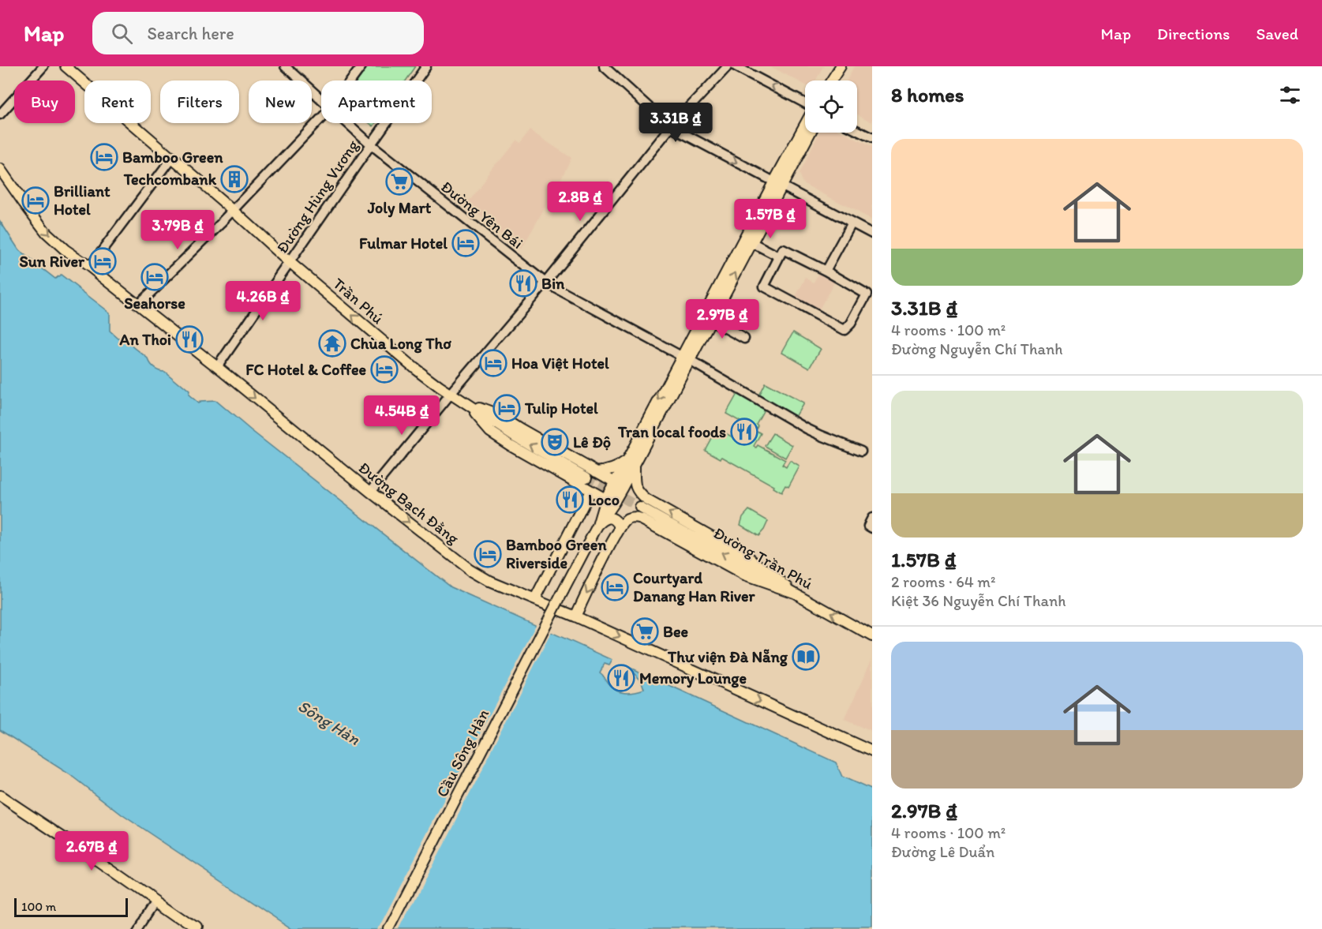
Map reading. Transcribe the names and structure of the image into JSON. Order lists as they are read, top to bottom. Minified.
{"streets":{"main road":["Trần Phú","Đường Bạch Đằng","Đường Trần Phú","Cầu Sông Hàn"],"street":["Đường Hùng Vương","Đường Yên Bái"]},"crossings":[["Đường Hùng Vương","Đường Yên Bái"],["Đường Hùng Vương","Trần Phú"],["Đường Hùng Vương","Đường Bạch Đằng"]],"one_way":["Đường Bạch Đằng"],"water":["Sông Hàn"],"places":{"hotel":["Bamboo Green","Brilliant Hotel","Fulmar Hotel","Sun River","Seahorse","Hoa Việt Hotel","FC Hotel & Coffee","Tulip Hotel","Bamboo Green Riverside","Courtyard Danang Han River"],"building":["Techcombank"],"supermarket":["Joly Mart","Bee"],"restaurant":["Bin","An Thoi","Tran local foods","Loco","Memory Lounge"],"temple":["Chùa Long Thơ"],"theatre":["Lê Độ"],"library":["Thư viện Đà Nẵng"]},"scale_bar":"100 m","page":{"header":"Map","search":"Search here","nav":["Map","Directions","Saved"],"heading":"8 homes","chip":["Buy","Rent","Filters","New","Apartment"],"price":["3.31B ₫","2.8B ₫","1.57B ₫","3.79B ₫","4.26B ₫","2.97B ₫","4.54B ₫","2.67B ₫"],"list":[{"name":"3.31B ₫","note":"4 rooms · 100 m² · Đường Nguyễn Chí Thanh"},{"name":"1.57B ₫","note":"2 rooms · 64 m² · Kiệt 36 Nguyễn Chí Thanh"},{"name":"2.97B ₫","note":"4 rooms · 100 m² · Đường Lê Duẩn"}],"scale":"100 m"}}
